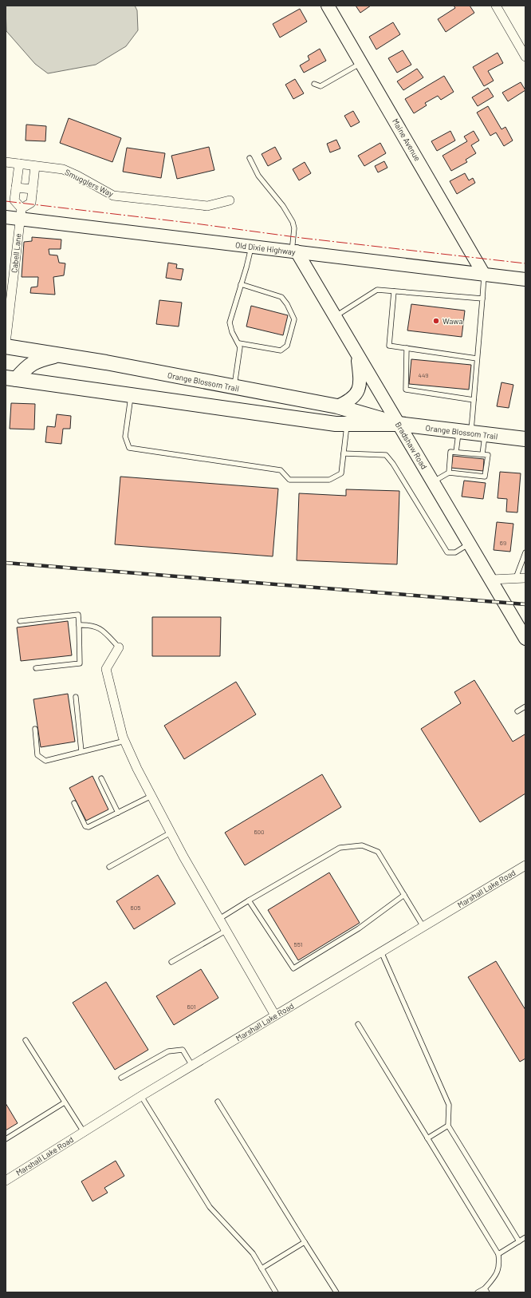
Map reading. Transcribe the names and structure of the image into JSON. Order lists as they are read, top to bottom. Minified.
{"streets":{"main road":["Orange Blossom Trail"],"street":["Maine Avenue","Smugglers Way","Old Dixie Highway","Cabell Lane","Bradshaw Road","Marshall Lake Road"]},"crossings":[["Maine Avenue","Old Dixie Highway"],["Old Dixie Highway","Cabell Lane"],["Old Dixie Highway","Bradshaw Road"],["Orange Blossom Trail","Bradshaw Road"]],"places":["Wawa"],"house_numbers":["449","69","600","605","551","601"]}
